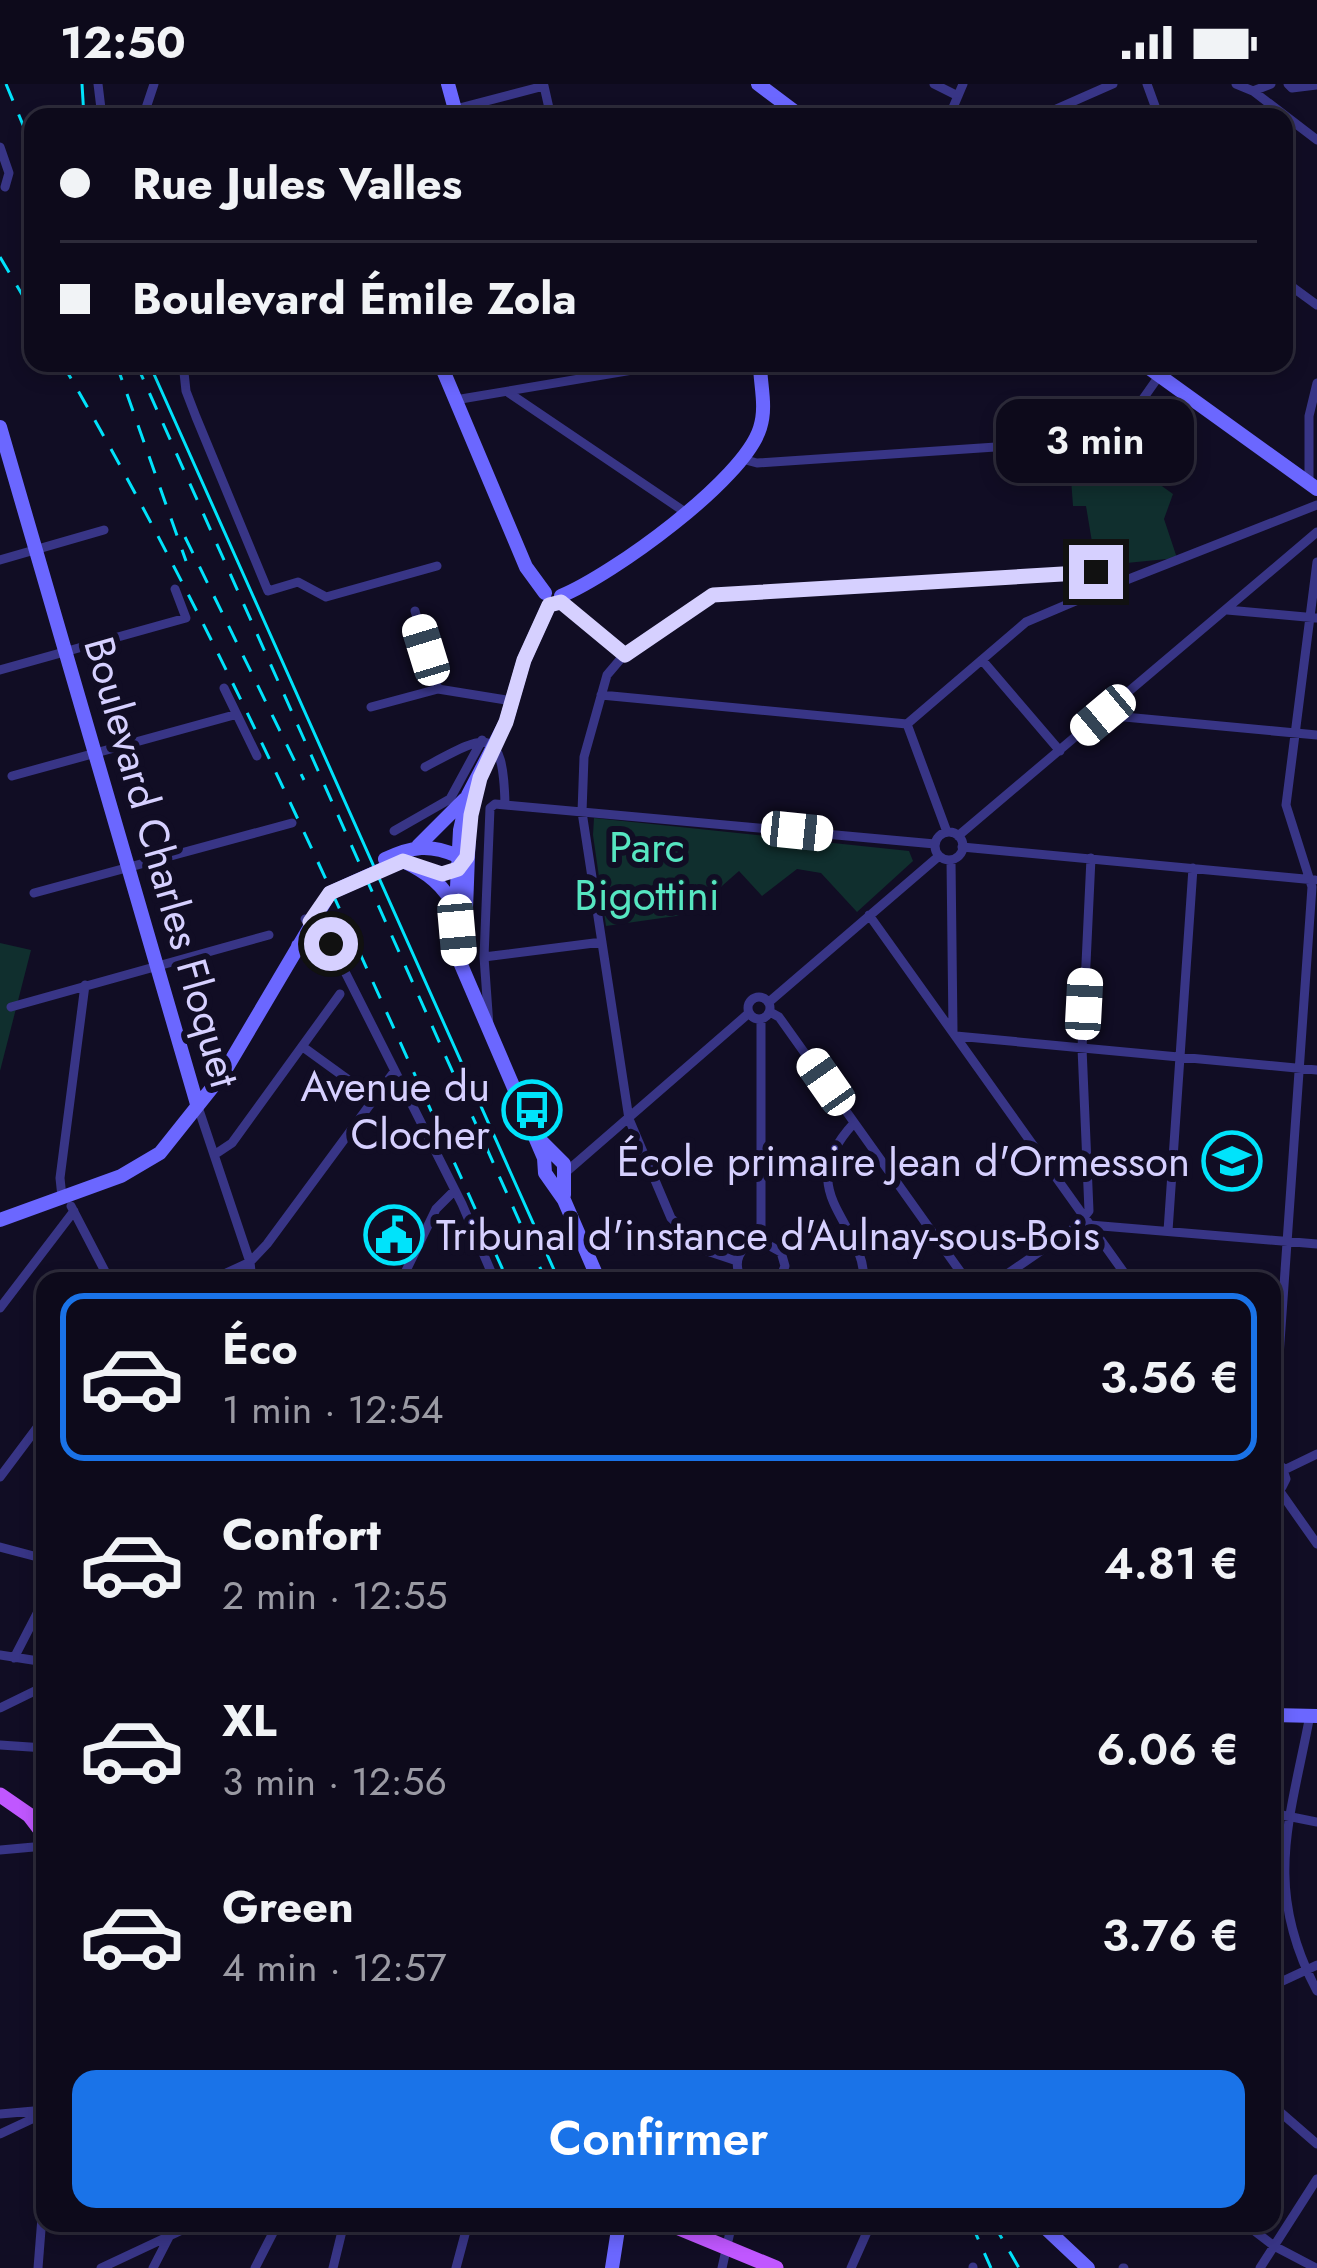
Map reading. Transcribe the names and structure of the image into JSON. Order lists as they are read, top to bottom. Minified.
{"streets":{"street":["Boulevard Charles Floquet"]},"parks":["Parc Bigottini"],"places":{"bus stop":["Avenue du Clocher"],"school or university":["École primaire Jean d'Ormesson"],"public building":["Tribunal d'instance d'Aulnay-sous-Bois"]},"page":{"status":"12:50","banner":["Rue Jules Valles","Boulevard Émile Zola"],"bubble":"3 min","list":[{"name":"Éco","note":"1 min · 12:54","value":"3.56 €"},{"name":"Confort","note":"2 min · 12:55","value":"4.81 €"},{"name":"XL","note":"3 min · 12:56","value":"6.06 €"},{"name":"Green","note":"4 min · 12:57","value":"3.76 €"}],"buttons":"Confirmer"}}
